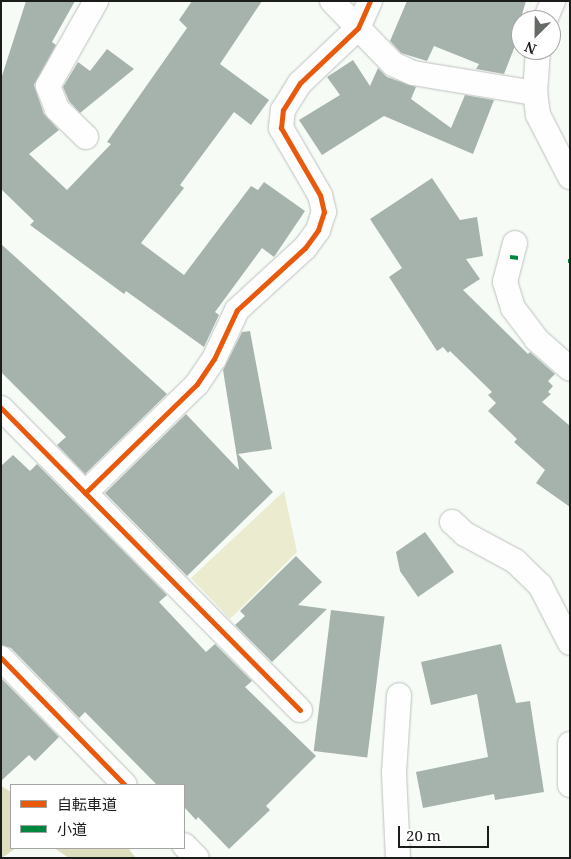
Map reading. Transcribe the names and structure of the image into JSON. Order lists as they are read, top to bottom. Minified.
{"legend":["自転車道","小道"],"scale_bar":"20 m","north":"bottom left"}
